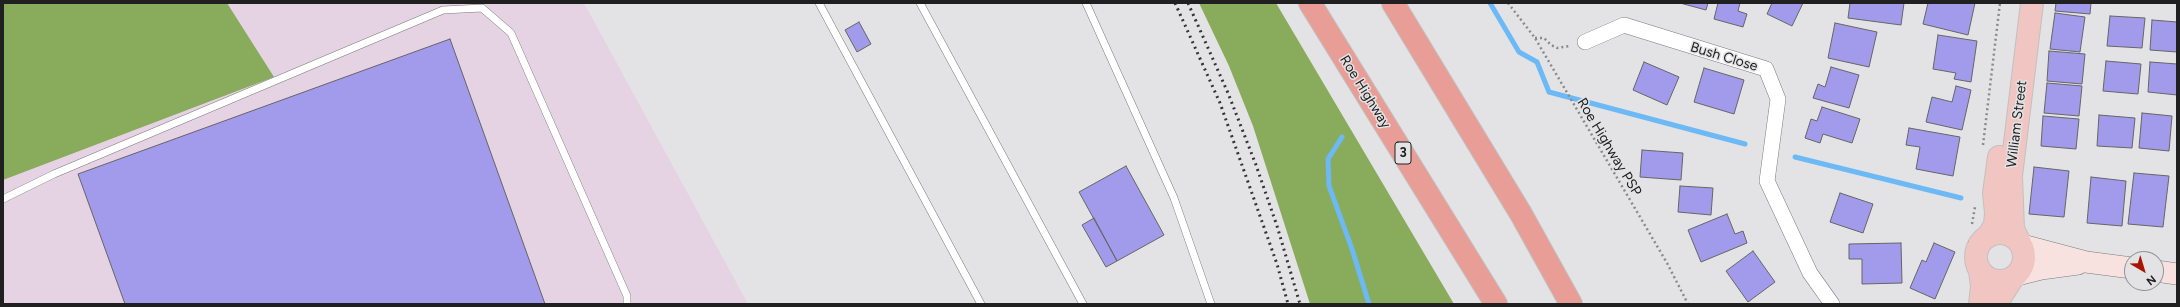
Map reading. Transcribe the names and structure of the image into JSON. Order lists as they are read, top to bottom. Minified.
{"streets":{"highway":["Roe Highway","3"],"main road":["William Street"],"street":["Bush Close"],"path":["Roe Highway PSP"]},"north":"bottom right"}
